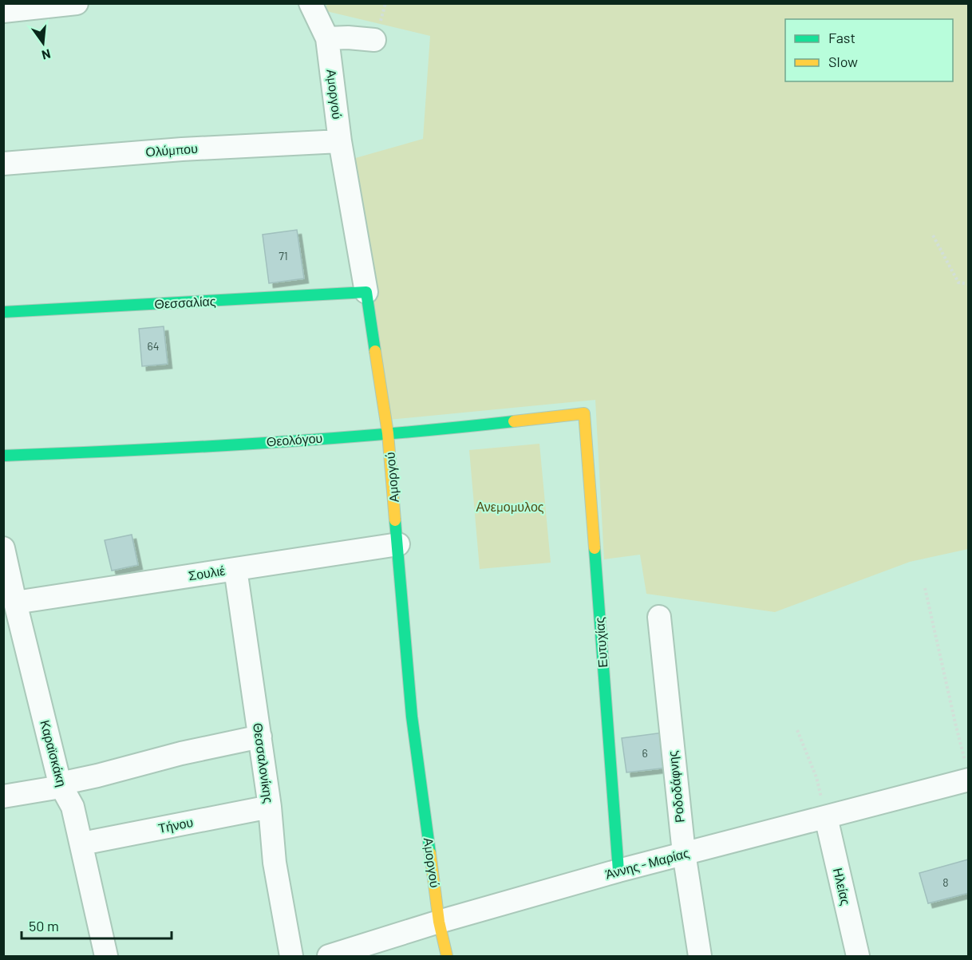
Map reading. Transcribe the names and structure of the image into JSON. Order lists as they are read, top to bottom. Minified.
{"streets":{"street":["Αμοργού","Ολύμπου","Θεσσαλίας","Θεολόγου","Σουλιέ","Ευτυχίας","Καραϊσκάκη","Θεσσαλονίκης","Ροδοδάφνης","Τήνου","Άννης - Μαρίας","Ηλείας"]},"crossings":[["Αμοργού","Ολύμπου"],["Αμοργού","Θεσσαλίας"],["Αμοργού","Θεολόγου"],["Αμοργού","Σουλιέ"],["Αμοργού","Άννης - Μαρίας"],["Θεολόγου","Ευτυχίας"],["Σουλιέ","Καραϊσκάκη"],["Σουλιέ","Θεσσαλονίκης"],["Ευτυχίας","Άννης - Μαρίας"],["Καραϊσκάκη","Τήνου"],["Θεσσαλονίκης","Τήνου"],["Ροδοδάφνης","Άννης - Μαρίας"],["Άννης - Μαρίας","Ηλείας"]],"parks":["Ανεμομυλος"],"house_numbers":["71","64","6","8"],"legend":["Fast","Slow"],"scale_bar":"50 m","north":"bottom"}
